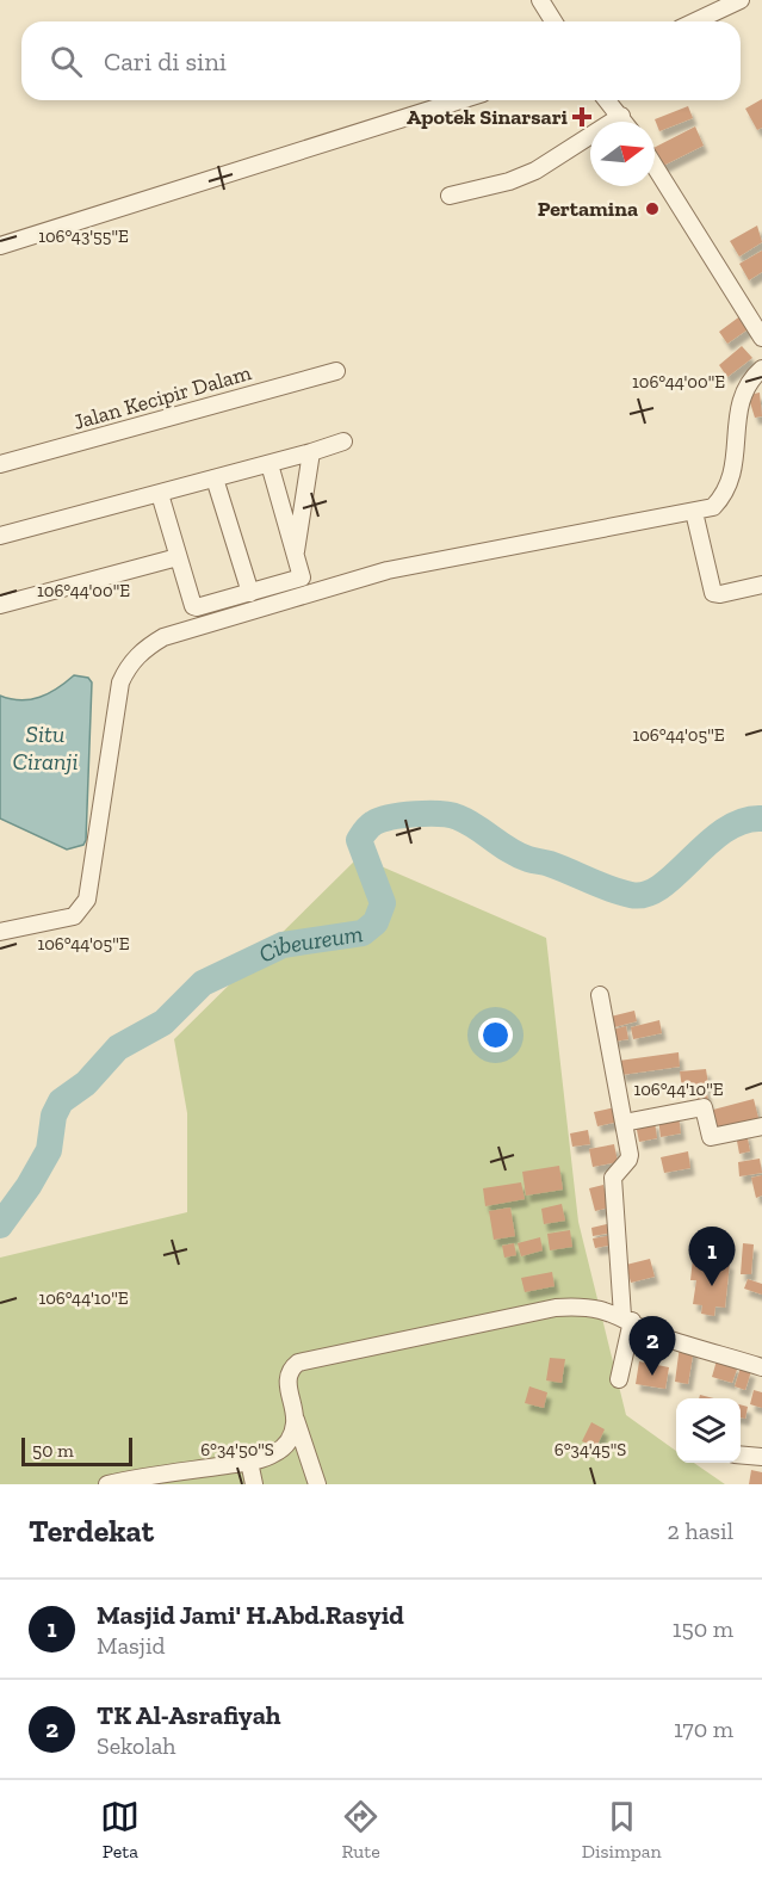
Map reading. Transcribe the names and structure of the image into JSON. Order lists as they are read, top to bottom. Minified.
{"streets":{"street":["Jalan Kecipir Dalam"]},"water":["Situ Ciranji","Cibeureum"],"places":{"health":["Apotek Sinarsari"],"other":["Pertamina"]},"scale_bar":"50 m","north":"right","page":{"search":"Cari di sini","pins":["1","2"],"scale":"50 m","heading":["Terdekat","2 hasil"],"list":[{"mark":"1","name":"Masjid Jami' H.Abd.Rasyid","note":"Masjid","value":"150 m"},{"mark":"2","name":"TK Al-Asrafiyah","note":"Sekolah","value":"170 m"}],"nav":["Peta","Rute","Disimpan"]},"coordinates":["106°43'55\"E","106°44'00\"E","106°44'05\"E","106°44'10\"E","6°34'50\"S","6°34'45\"S"]}
